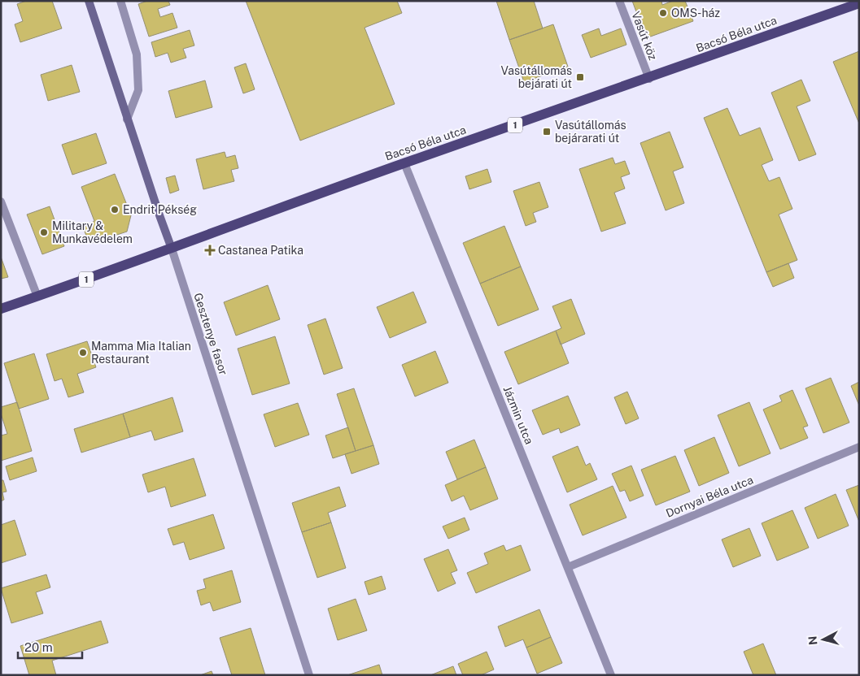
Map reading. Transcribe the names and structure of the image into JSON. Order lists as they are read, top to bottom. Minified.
{"streets":{"main road":["Bacsó Béla utca","1"],"street":["Vasút köz","Gesztenye fasor","Jázmin utca","Dornyai Béla utca"]},"crossings":[["Bacsó Béla utca","Vasút köz"],["Bacsó Béla utca","Gesztenye fasor"],["Bacsó Béla utca","Jázmin utca"],["Jázmin utca","Dornyai Béla utca"]],"places":{"other":["OMS-ház","Endrit Pékség","Military & Munkavédelem","Mamma Mia Italian Restaurant"],"transit":["Vasútállomás bejárati út","Vasútállomás bejárarati út"],"health":["Castanea Patika"]},"scale_bar":"20 m","north":"left"}
